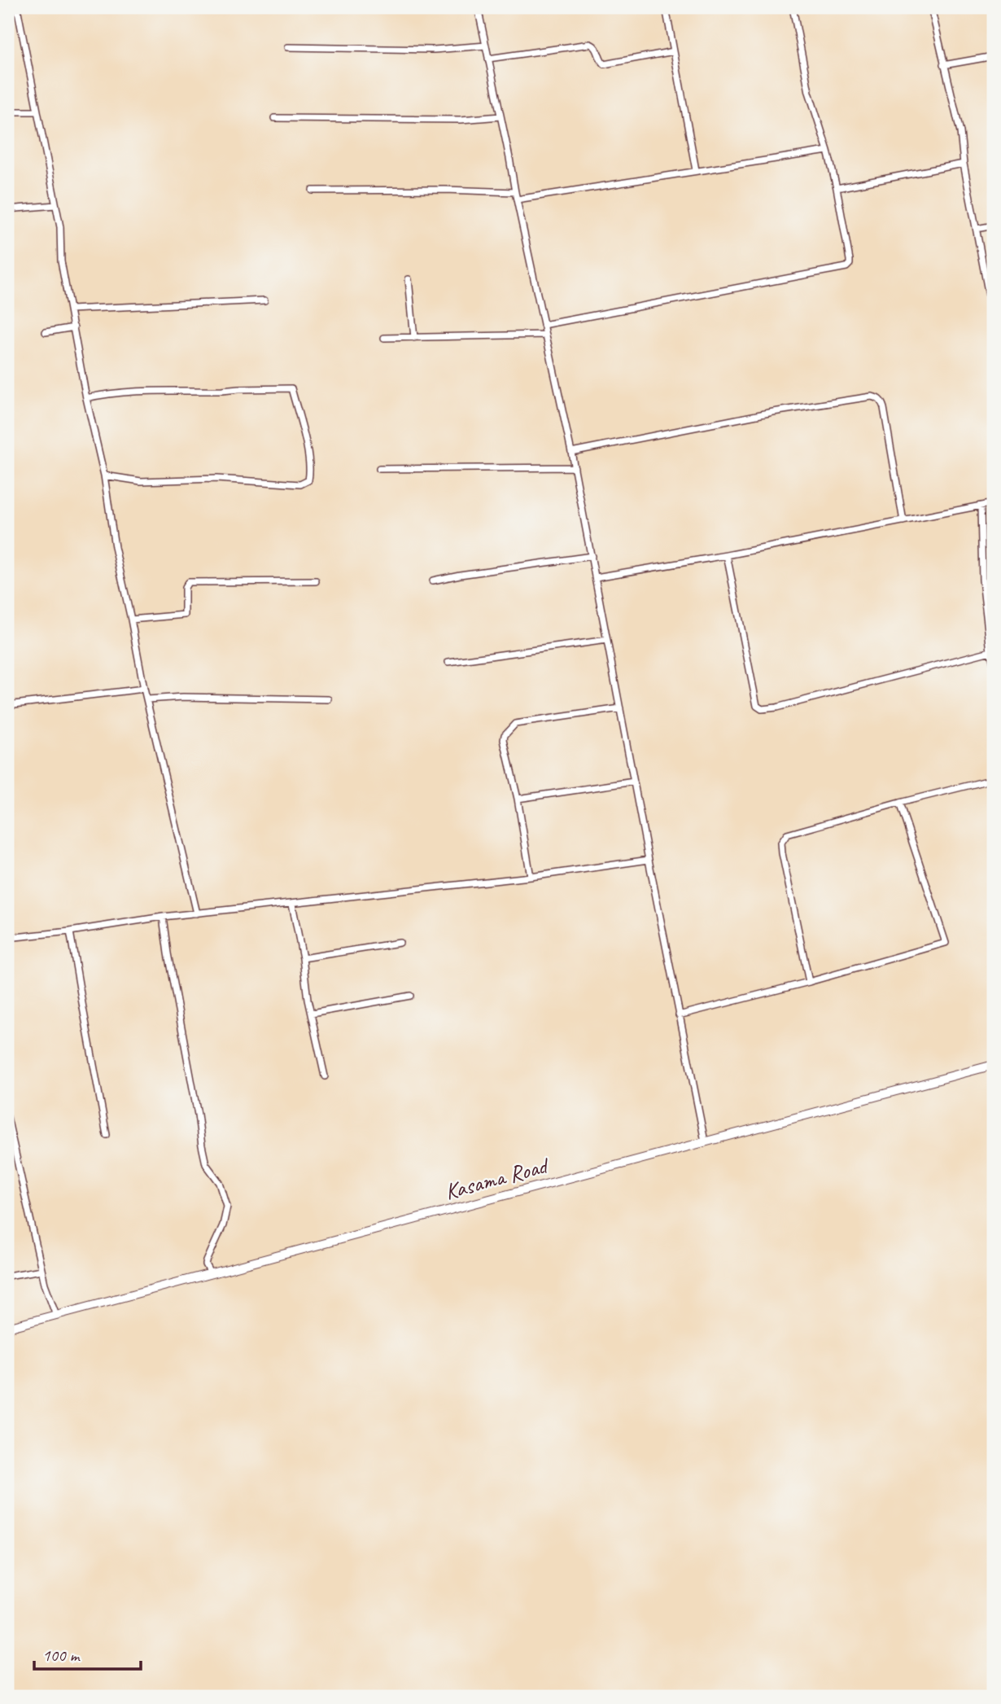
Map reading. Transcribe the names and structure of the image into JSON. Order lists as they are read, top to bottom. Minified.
{"streets":{"street":["Kasama Road"]},"scale_bar":"100 m"}
